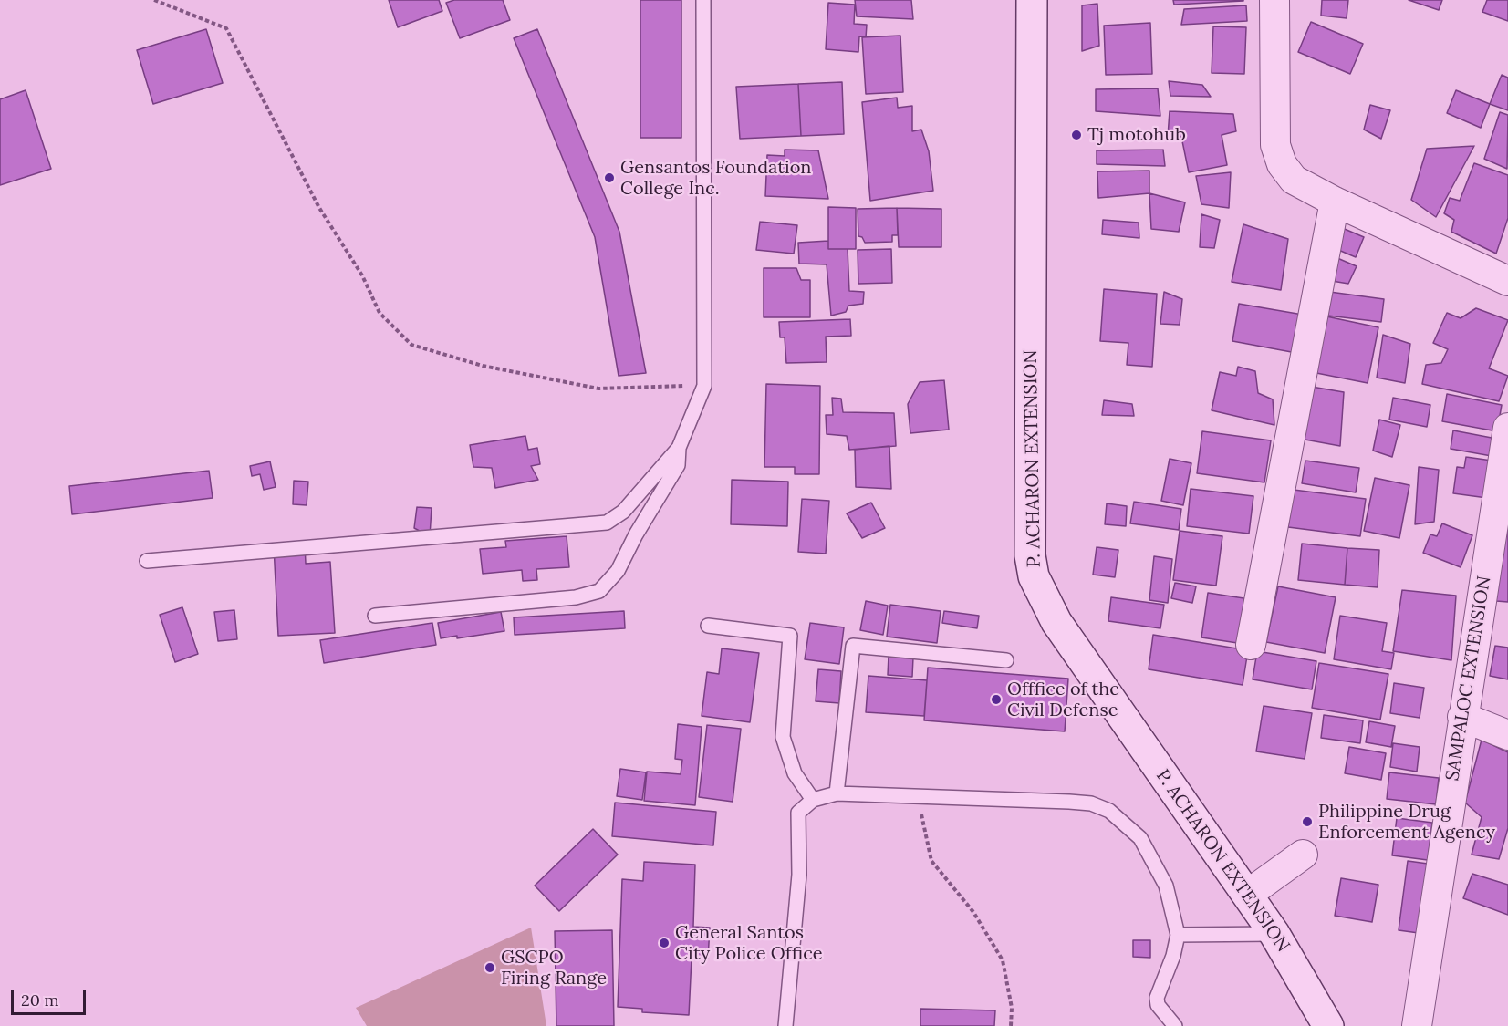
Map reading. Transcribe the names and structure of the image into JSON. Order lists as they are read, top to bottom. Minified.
{"streets":{"main road":["P. ACHARON EXTENSION"],"street":["SAMPALOC EXTENSION"]},"places":["Tj motohub","Gensantos Foundation College Inc.","Offfice of the Civil Defense","Philippine Drug Enforcement Agency","General Santos City Police Office","GSCPO Firing Range"],"scale_bar":"20 m"}
